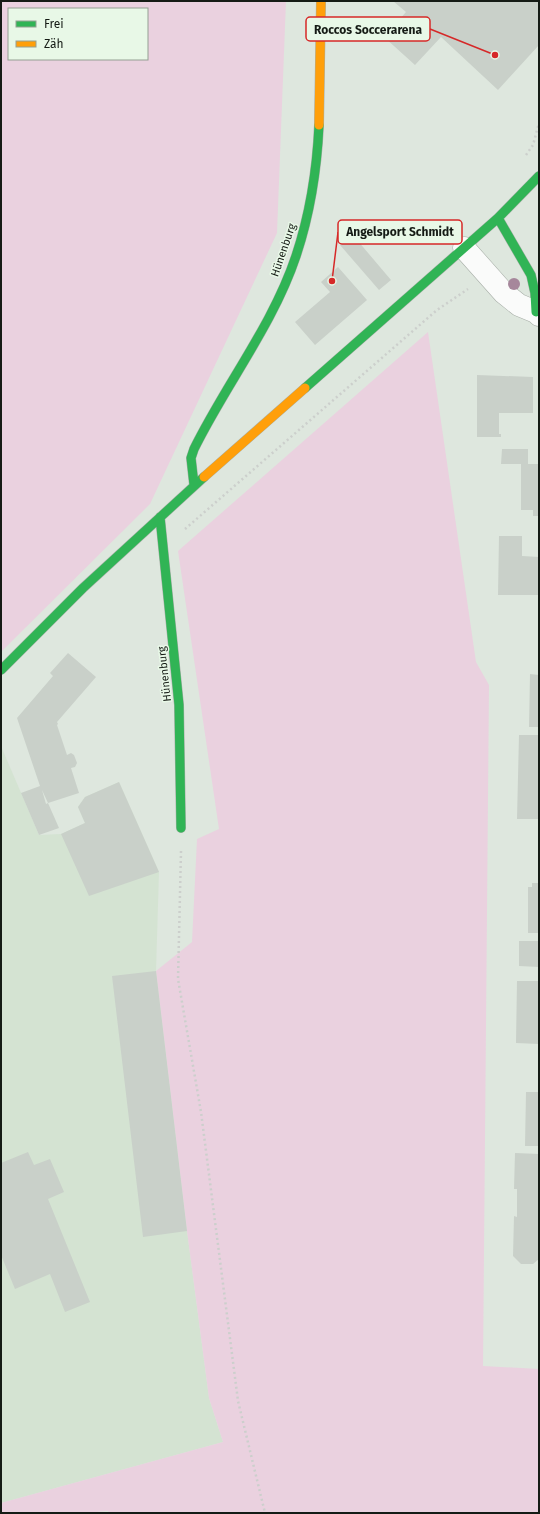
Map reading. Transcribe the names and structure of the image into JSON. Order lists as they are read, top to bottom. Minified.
{"streets":{"street":["Hünenburg"]},"places":["Roccos Soccerarena","Angelsport Schmidt"],"legend":["Frei","Zäh"]}
